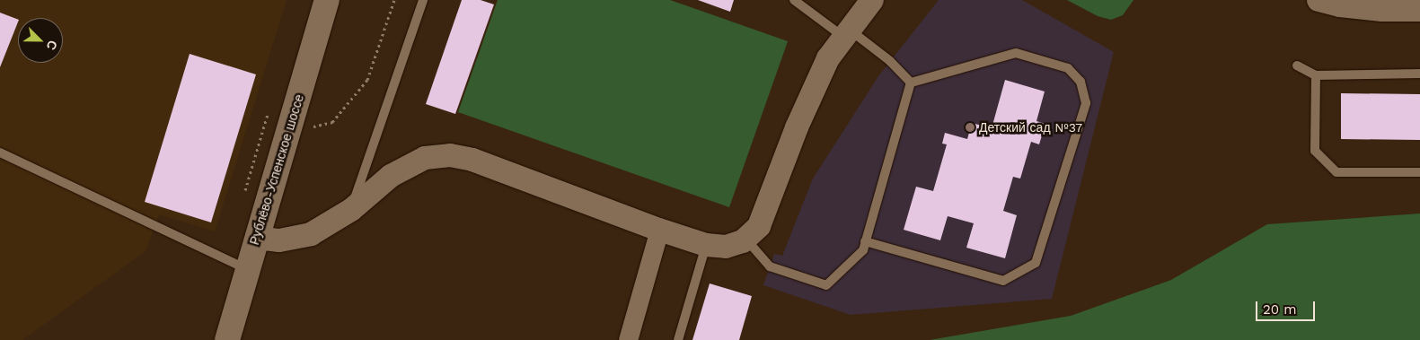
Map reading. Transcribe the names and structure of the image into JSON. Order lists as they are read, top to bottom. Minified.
{"streets":{"main road":["Рублёво-Успенское шоссе"]},"places":["Детский сад №37"],"scale_bar":"20 m","north":"bottom right"}
